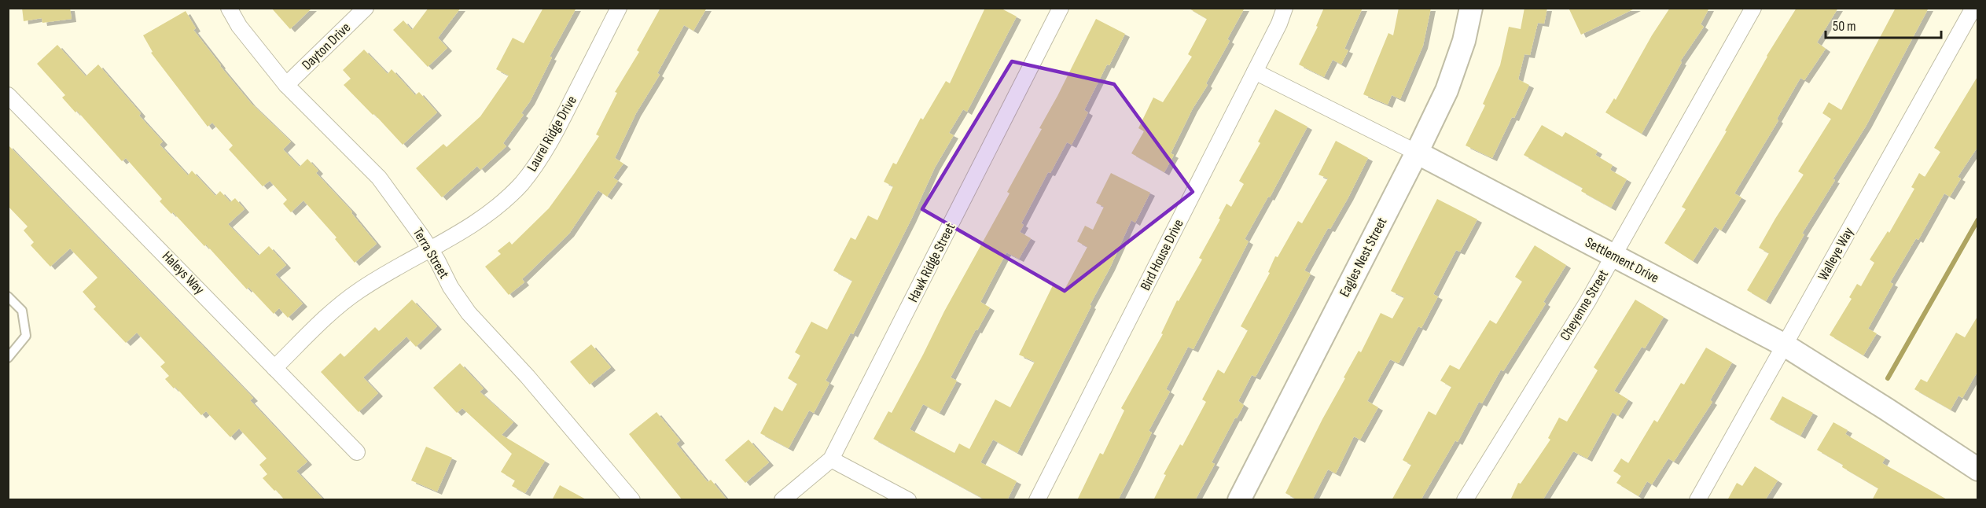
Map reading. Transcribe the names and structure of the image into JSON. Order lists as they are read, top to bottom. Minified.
{"streets":{"street":["Dayton Drive","Laurel Ridge Drive","Terra Street","Walleye Way","Bird House Drive","Eagles Nest Street","Settlement Drive","Hawk Ridge Street","Haleys Way","Cheyenne Street"]},"crossings":[["Dayton Drive","Terra Street"],["Laurel Ridge Drive","Terra Street"],["Laurel Ridge Drive","Haleys Way"],["Walleye Way","Settlement Drive"],["Bird House Drive","Settlement Drive"],["Eagles Nest Street","Settlement Drive"],["Settlement Drive","Cheyenne Street"]],"scale_bar":"50 m"}
